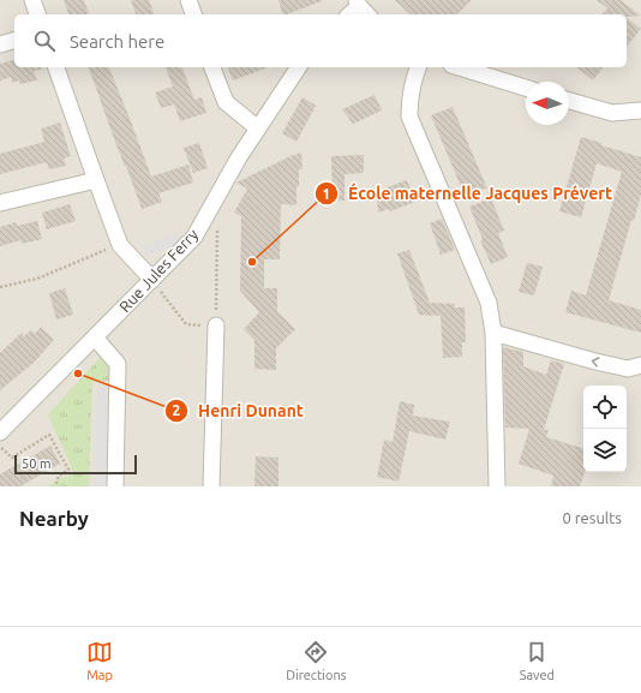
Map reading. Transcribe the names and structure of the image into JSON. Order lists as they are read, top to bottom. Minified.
{"streets":{"street":["Rue Jules Ferry"]},"places":["École maternelle Jacques Prévert","Henri Dunant"],"scale_bar":"50 m","north":"left","page":{"search":"Search here","scale":"50 m","heading":["Nearby","0 results"],"nav":["Map","Directions","Saved"]}}
